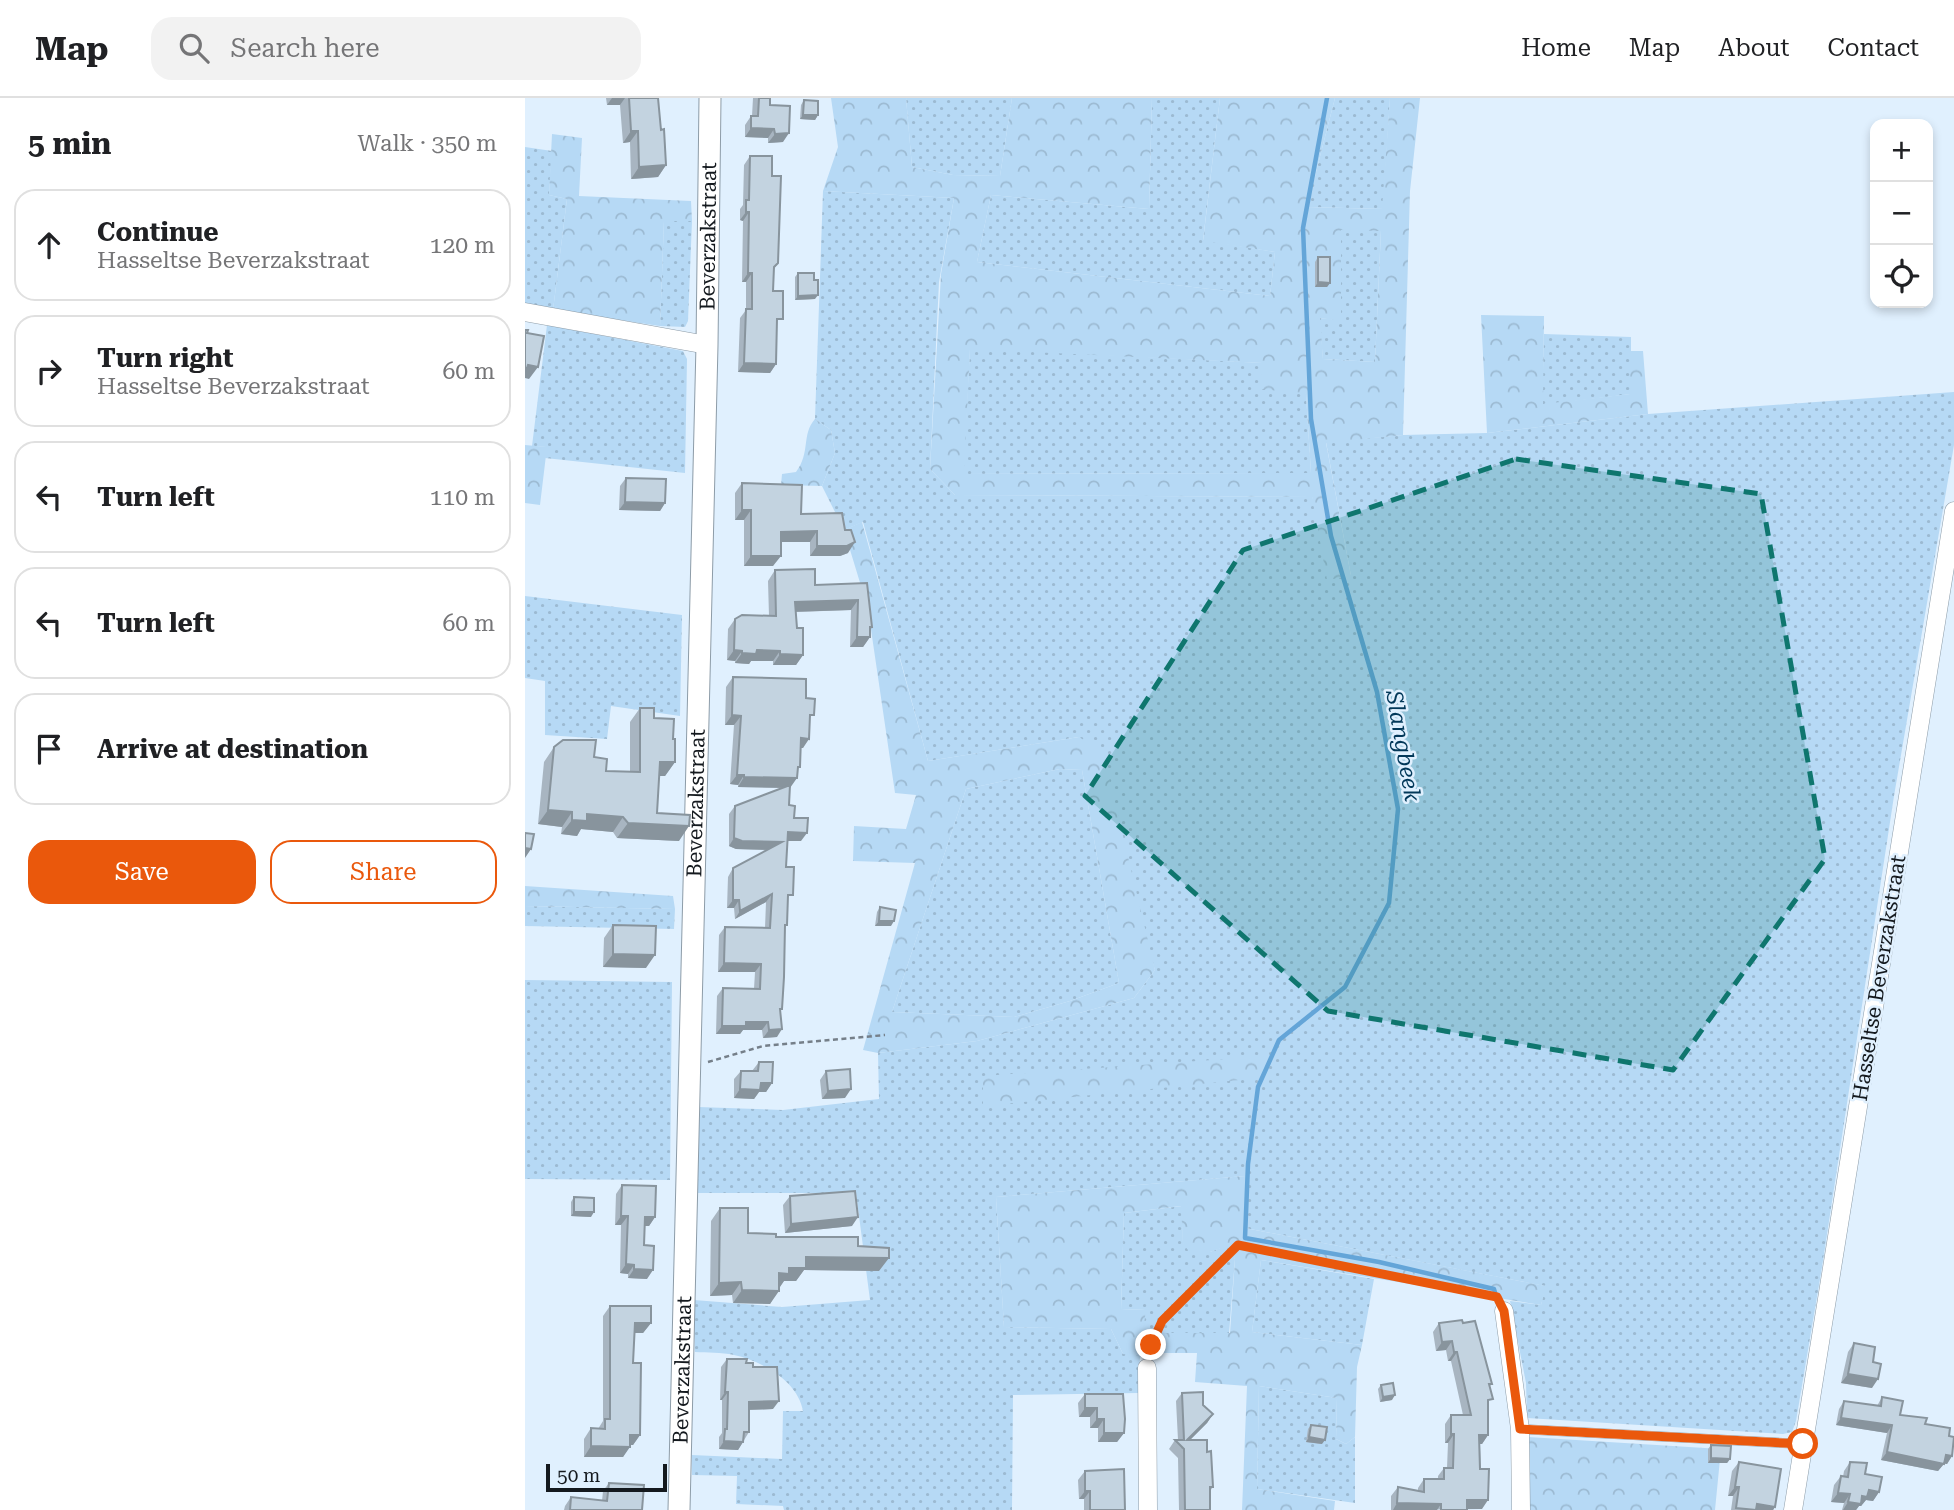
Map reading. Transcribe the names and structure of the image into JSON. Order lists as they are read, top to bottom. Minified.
{"streets":{"street":["Beverzakstraat","Hasseltse Beverzakstraat"]},"water":["Slangbeek"],"scale_bar":"50 m","page":{"header":"Map","search":"Search here","nav":["Home","Map","About","Contact"],"heading":["5 min","Walk · 350 m"],"map_buttons":["+","−"],"list":[["Continue","Hasseltse Beverzakstraat","120 m"],["Turn right","Hasseltse Beverzakstraat","60 m"],["Turn left","110 m"],["Turn left","60 m"],"Arrive at destination"],"buttons":["Save","Share"],"scale":"50 m"}}
